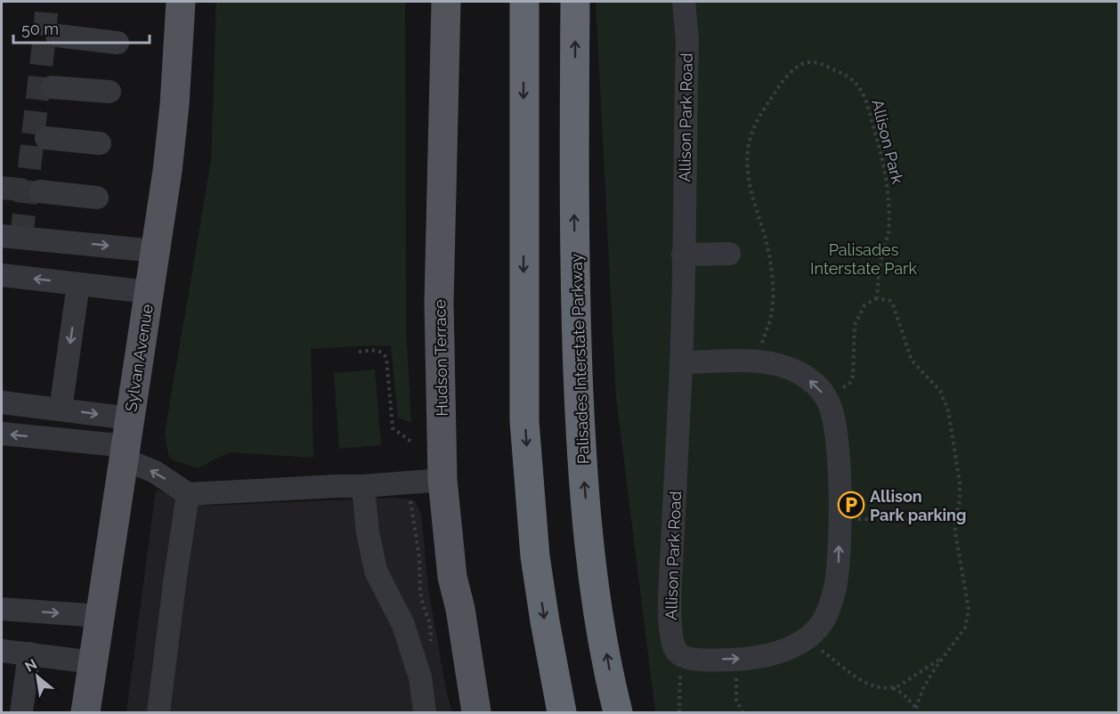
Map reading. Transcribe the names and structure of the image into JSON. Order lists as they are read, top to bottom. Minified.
{"streets":{"highway":["Palisades Interstate Parkway"],"main road":["Sylvan Avenue","Hudson Terrace"],"street":["Allison Park Road"],"path":["Allison Park"]},"parks":["Palisades Interstate Park"],"places":{"parking":["Allison Park parking"]},"scale_bar":"50 m","north":"top left"}
